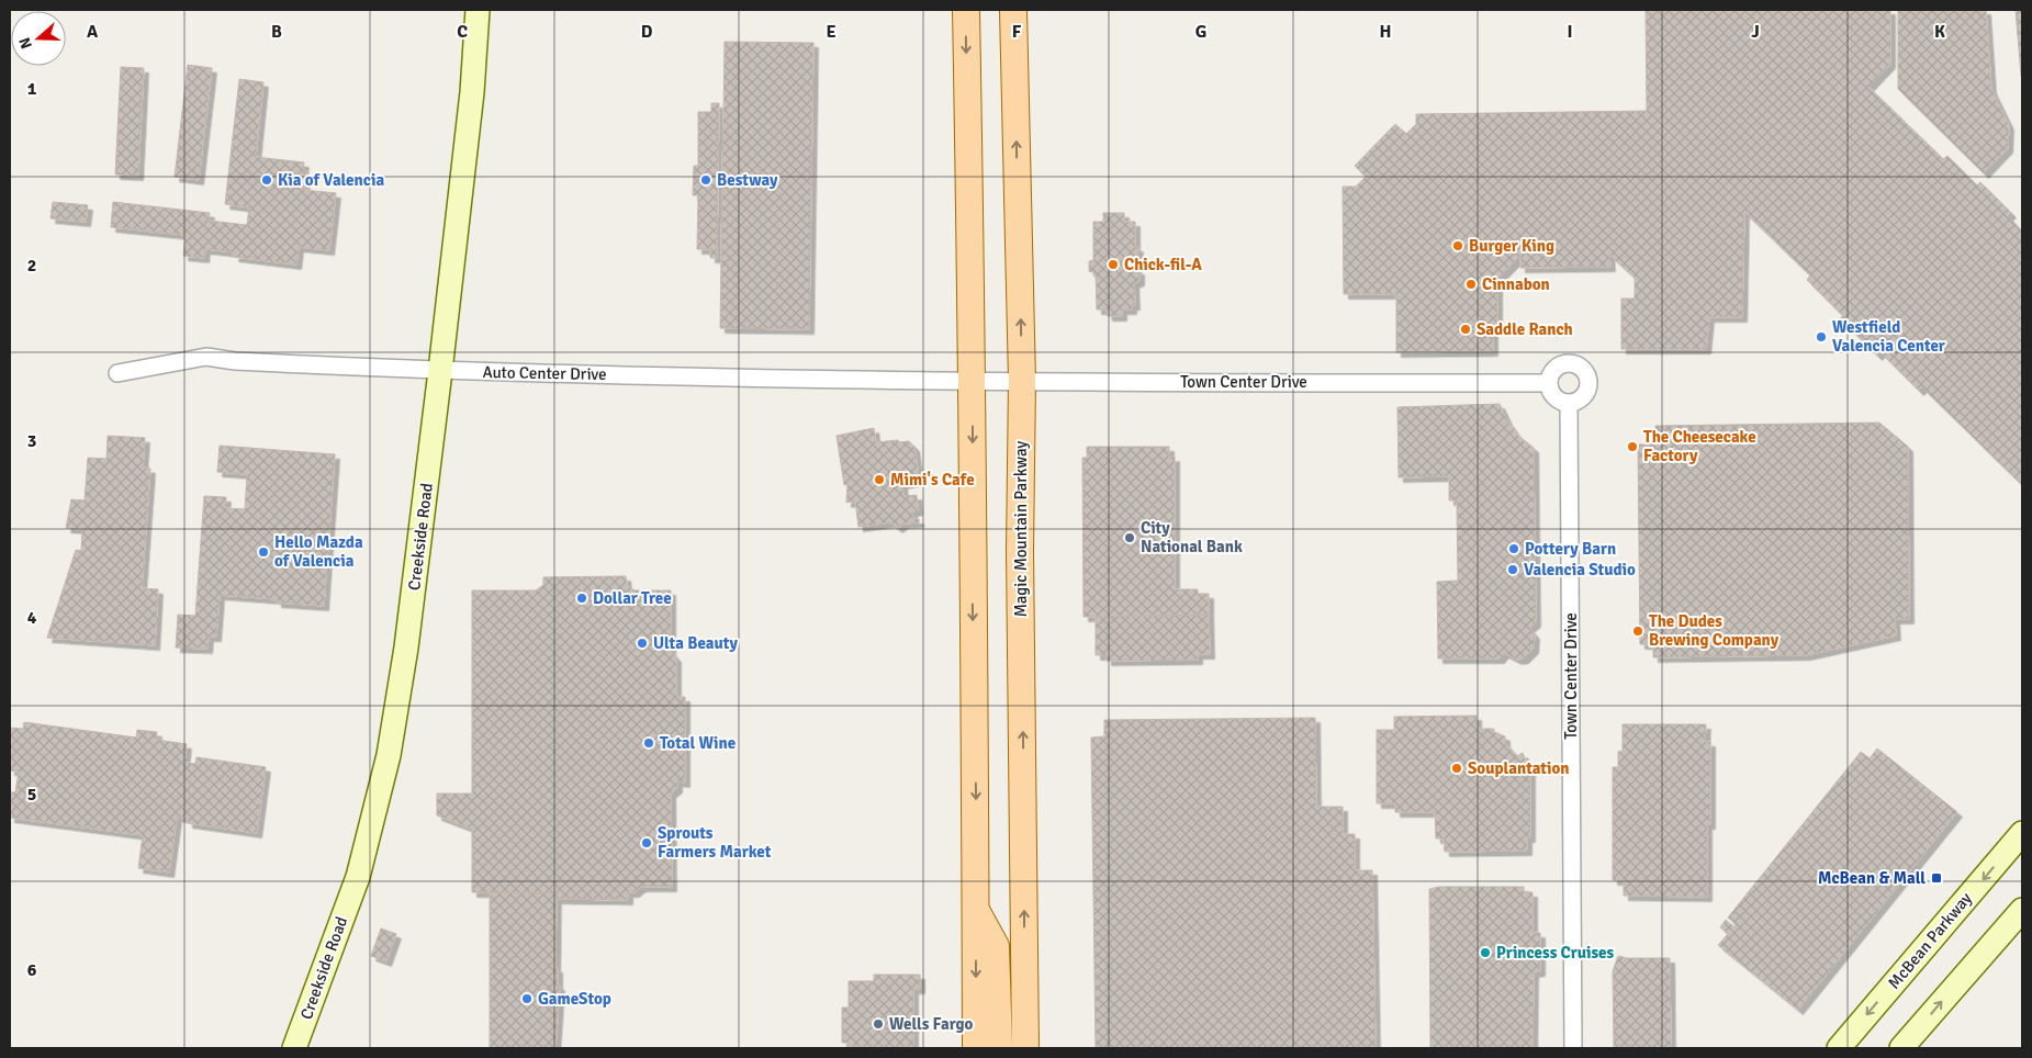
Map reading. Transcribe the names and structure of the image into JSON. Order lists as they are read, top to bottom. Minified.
{"streets":{"main road":["Magic Mountain Parkway"],"street":["Auto Center Drive","Town Center Drive","Creekside Road","McBean Parkway"]},"crossings":[["Auto Center Drive","Town Center Drive"],["Auto Center Drive","Creekside Road"],["Town Center Drive","Magic Mountain Parkway"]],"places":{"other":["Kia of Valencia","Bestway","Burger King","Chick-fil-A","Cinnabon","Saddle Ranch","Westfield Valencia Center","The Cheesecake Factory","Mimi's Cafe","City National Bank","Pottery Barn","Hello Mazda of Valencia","Valencia Studio","Dollar Tree","The Dudes Brewing Company","Ulta Beauty","Total Wine","Souplantation","Sprouts Farmers Market","Princess Cruises","GameStop","Wells Fargo"],"transit":["McBean & Mall"]},"north":"left","grid":{"columns":["A","B","C","D","E","F","G","H","I","J","K"],"rows":["1","2","3","4","5","6"]}}
